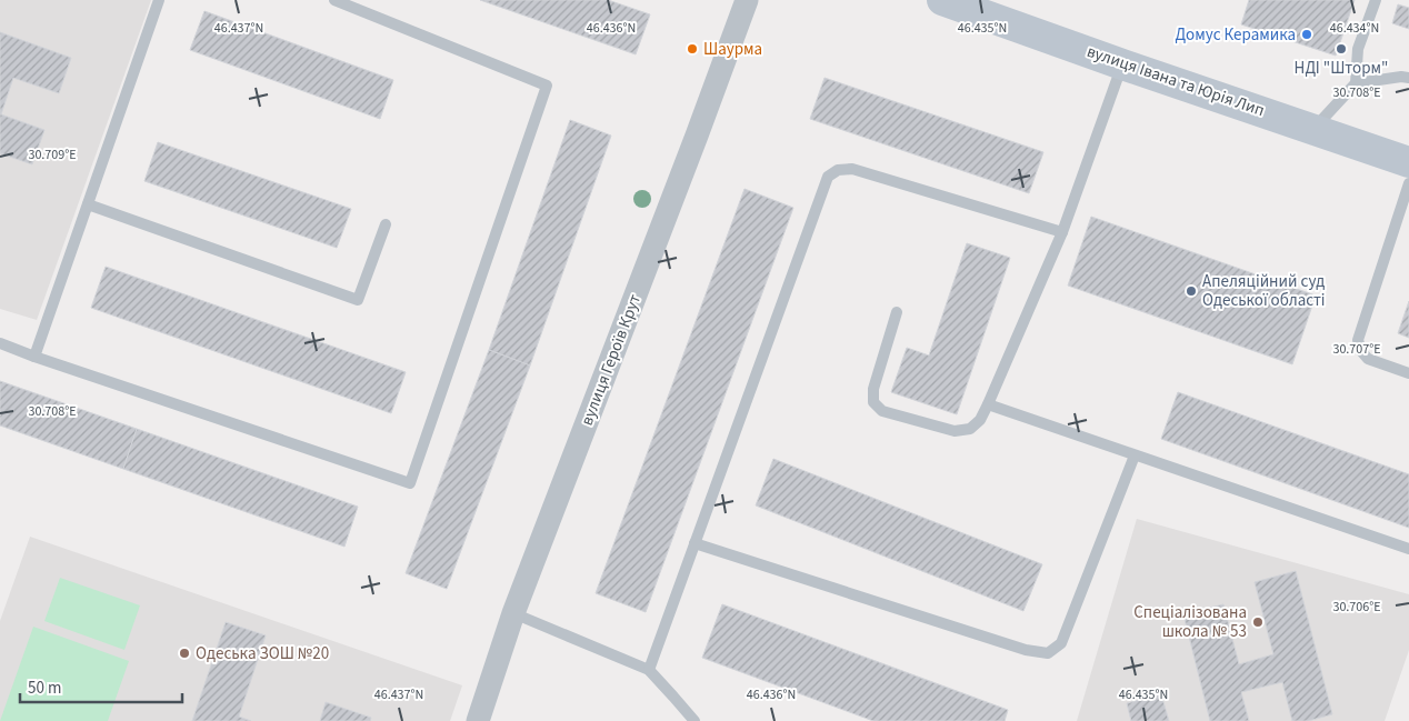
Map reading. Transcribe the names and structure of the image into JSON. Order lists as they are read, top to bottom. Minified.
{"streets":{"street":["вулиця Івана та Юрія Лип","вулиця Героїв Крут"]},"places":["Домус Керамика","Шаурма","НДІ \"Шторм\"","Апеляційний суд Одеської області","Спеціалізована школа № 53","Одеська ЗОШ №20"],"scale_bar":"50 m","coordinates":["46.437°N","46.436°N","46.435°N","46.434°N","30.708°E","30.709°E","30.707°E","30.706°E"]}
